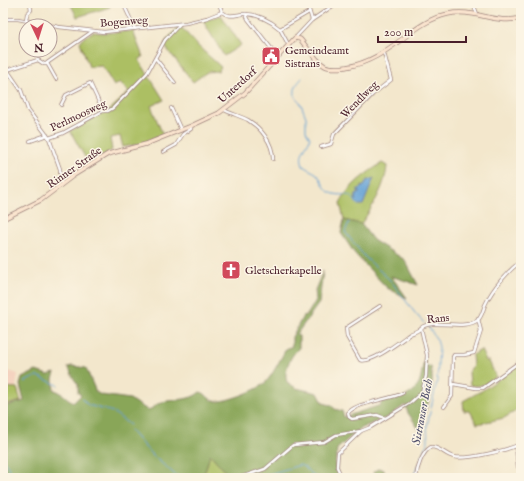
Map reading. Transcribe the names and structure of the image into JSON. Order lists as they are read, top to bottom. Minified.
{"streets":{"main road":["Unterdorf","Rinner Straße"],"street":["Bogenweg","Wendlweg","Perlmoosweg","Rans"]},"crossings":[["Bogenweg","Perlmoosweg"],["Unterdorf","Rinner Straße"]],"water":["Sistranser Bach"],"places":{"public building":["Gemeindeamt Sistrans"],"church":["Gletscherkapelle"]},"scale_bar":"200 m","north":"bottom"}
